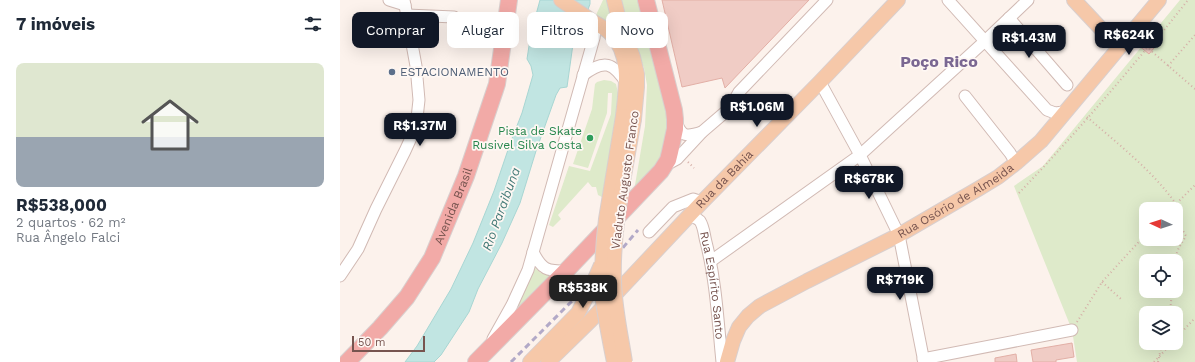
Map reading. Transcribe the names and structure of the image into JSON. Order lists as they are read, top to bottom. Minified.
{"streets":{"highway":["Avenida Brasil"],"main road":["Viaduto Augusto Franco","Rua da Bahia","Rua Osório de Almeida"],"street":["Rua Espírito Santo"]},"crossings":[["Rua da Bahia","Rua Espírito Santo"]],"districts":["Poço Rico"],"water":["Rio Paraibuna"],"places":["ESTACIONAMENTO","Pista de Skate Rusivel Silva Costa"],"scale_bar":"50 m","north":"left","page":{"heading":"7 imóveis","chip":["Comprar","Alugar","Filtros","Novo"],"price":["R$624K","R$1.43M","R$1.06M","R$1.37M","R$678K","R$719K","R$538K"],"list":[{"name":"R$538,000","note":"2 quartos · 62 m² · Rua Ângelo Falci"}],"scale":"50 m"}}
